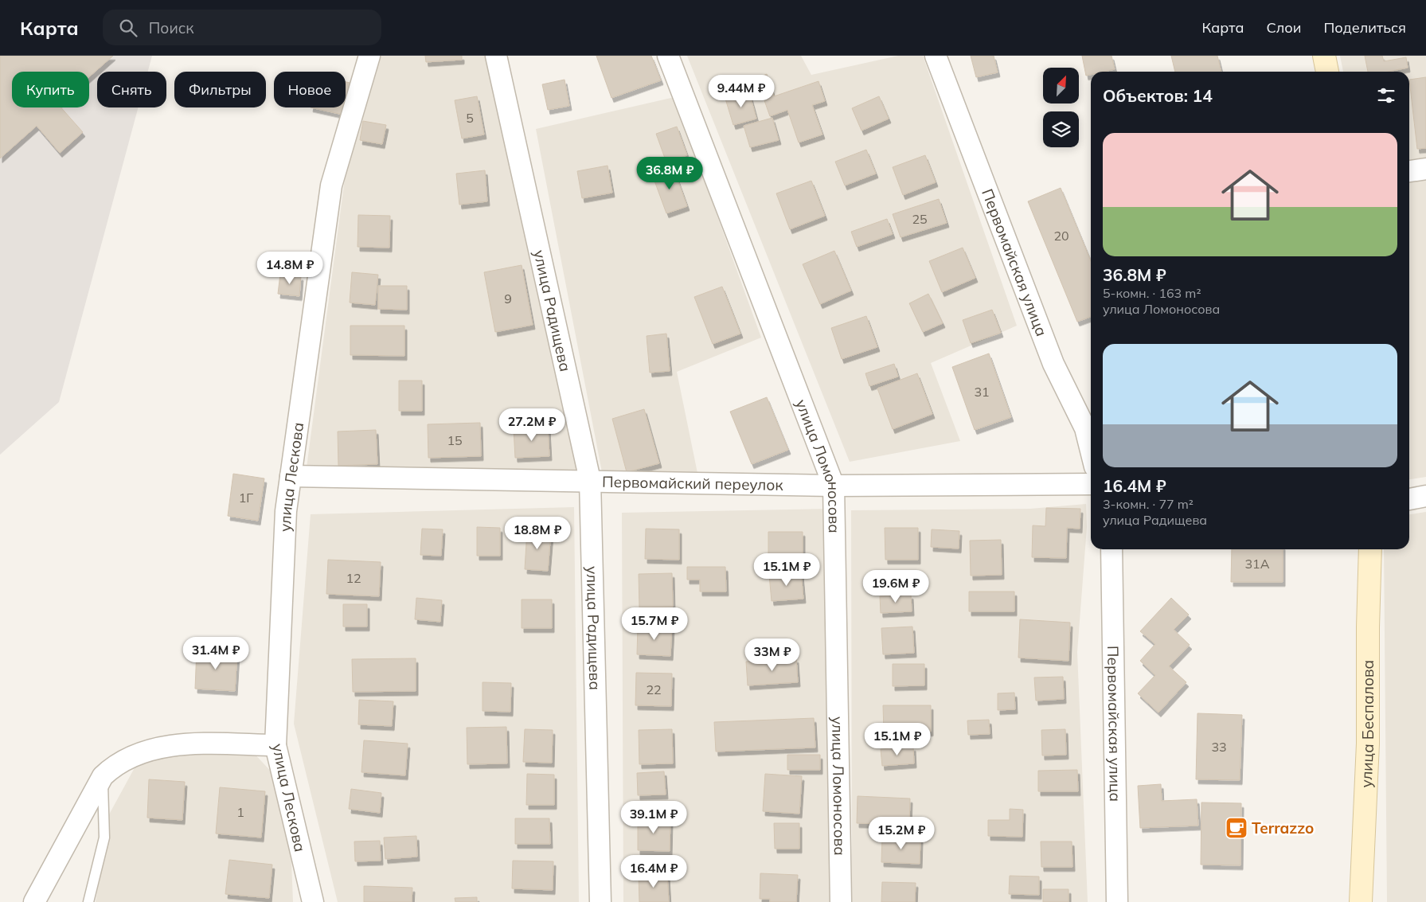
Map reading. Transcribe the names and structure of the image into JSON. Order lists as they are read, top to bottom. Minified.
{"streets":{"main road":["улица Беспалова"],"street":["Первомайская улица","улица Радищева","улица Ломоносова","улица Лескова","Первомайский переулок"]},"crossings":[["улица Радищева","Первомайский переулок"],["улица Ломоносова","Первомайский переулок"],["улица Лескова","Первомайский переулок"]],"places":{"cafe":["Terrazzo"]},"house_numbers":["5","25","20","9","31","15","1Г","31А","12","22","33","1"],"north":"top right","page":{"header":"Карта","search":"Поиск","nav":["Карта","Слои","Поделиться"],"chip":["Купить","Снять","Фильтры","Новое"],"heading":"Объектов: 14","price":["9.44M ₽","36.8M ₽","14.8M ₽","27.2M ₽","18.8M ₽","15.1M ₽","19.6M ₽","15.7M ₽","31.4M ₽","33M ₽","15.1M ₽","39.1M ₽","15.2M ₽","16.4M ₽"],"list":[{"name":"36.8M ₽","note":"5-комн. · 163 m² · улица Ломоносова"},{"name":"16.4M ₽","note":"3-комн. · 77 m² · улица Радищева"}]}}
